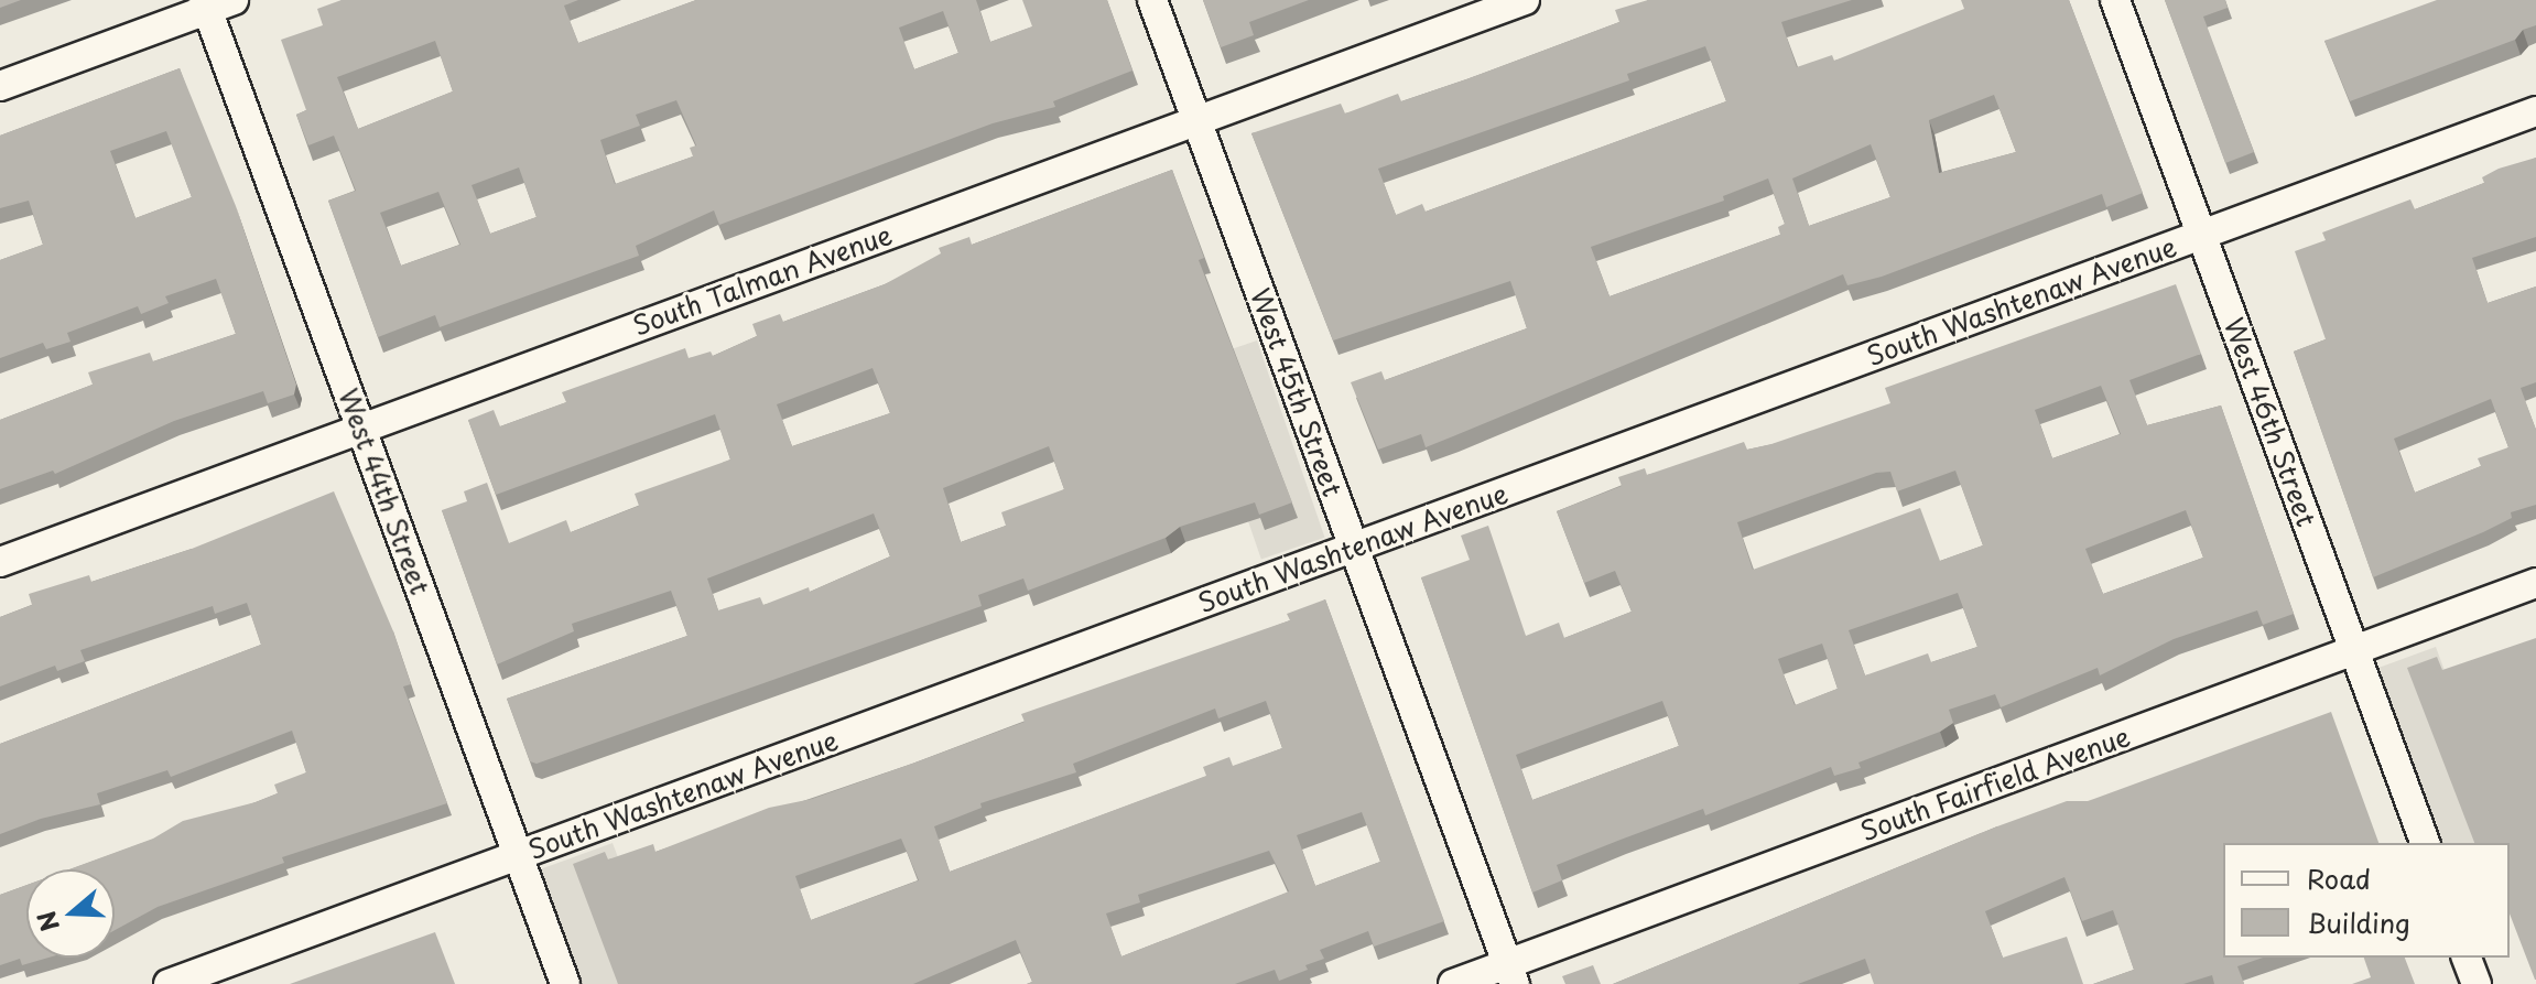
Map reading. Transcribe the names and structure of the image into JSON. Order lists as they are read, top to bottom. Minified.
{"streets":{"street":["South Talman Avenue","South Washtenaw Avenue","West 45th Street","West 46th Street","West 44th Street","South Fairfield Avenue"]},"crossings":[["South Talman Avenue","West 45th Street"],["South Talman Avenue","West 44th Street"],["South Washtenaw Avenue","West 45th Street"],["South Washtenaw Avenue","West 46th Street"],["South Washtenaw Avenue","West 44th Street"],["West 45th Street","South Fairfield Avenue"],["West 46th Street","South Fairfield Avenue"]],"legend":["Road","Building"],"north":"left"}
